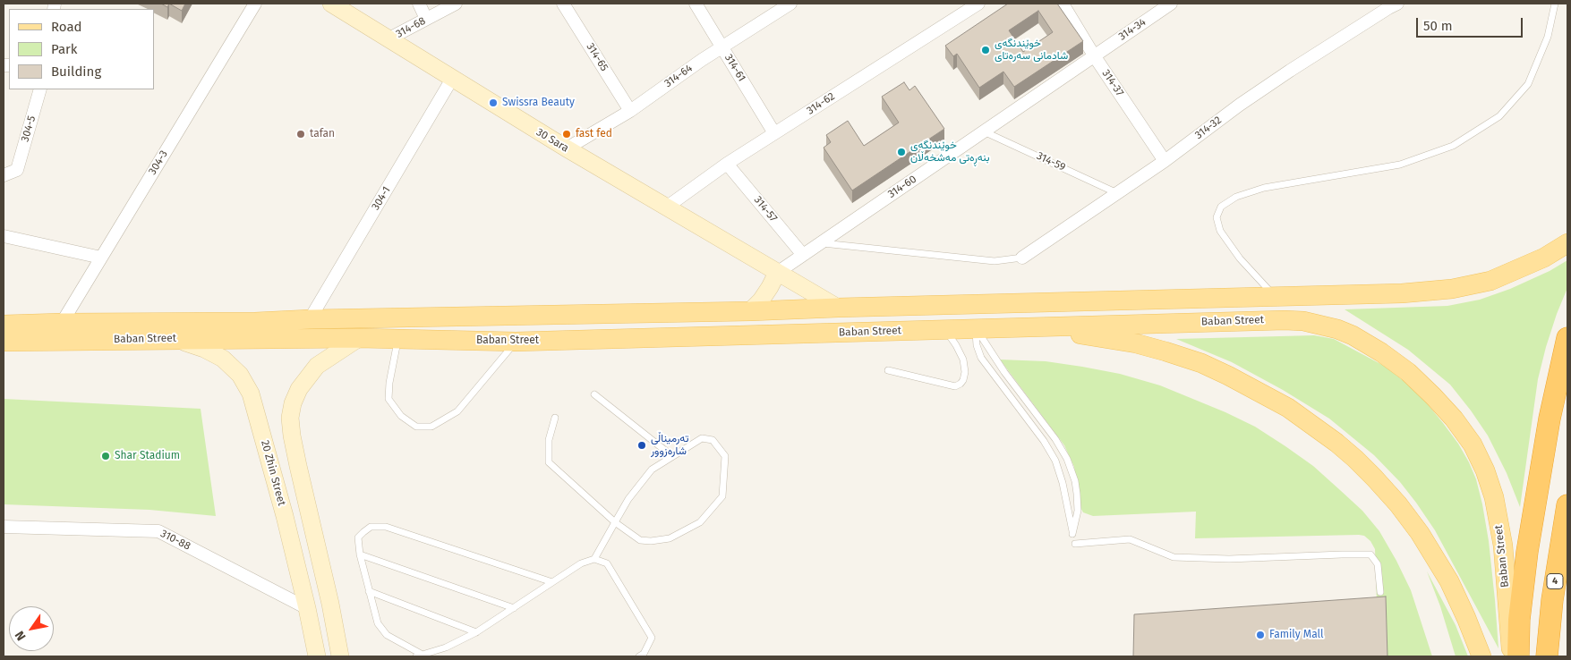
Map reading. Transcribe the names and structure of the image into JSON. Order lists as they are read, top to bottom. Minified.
{"streets":{"highway":["4"],"main road":["30 Sara","Baban Street","20 Zhin Street"],"street":["314-68","314-34","314-65","314-61","314-64","314-37","314-62","314-32","304-5","304-3","314-60","304-1","314-57","310-88"],"lane":["314-59"]},"crossings":[["314-68","30 Sara"],["314-34","314-37"],["314-34","314-60"],["314-65","314-64"],["314-61","314-64"],["314-61","314-62"],["314-64","30 Sara"],["314-37","314-32"],["314-37","314-60"],["314-62","30 Sara"],["314-62","314-57"],["314-32","314-59"],["30 Sara","314-60"],["30 Sara","304-1"],["314-59","314-60"],["314-60","314-57"],["Baban Street","20 Zhin Street"],["20 Zhin Street","310-88"]],"places":["خوێندنگەی شادمانی سەرەتای","Swissra Beauty","tafan","fast fed","خوێندنگەی بنەڕەتی مەشخەڵان","تەرمیناڵی شارەزوور","Shar Stadium","Family Mall"],"legend":["Road","Park","Building"],"scale_bar":"50 m","north":"bottom left"}
